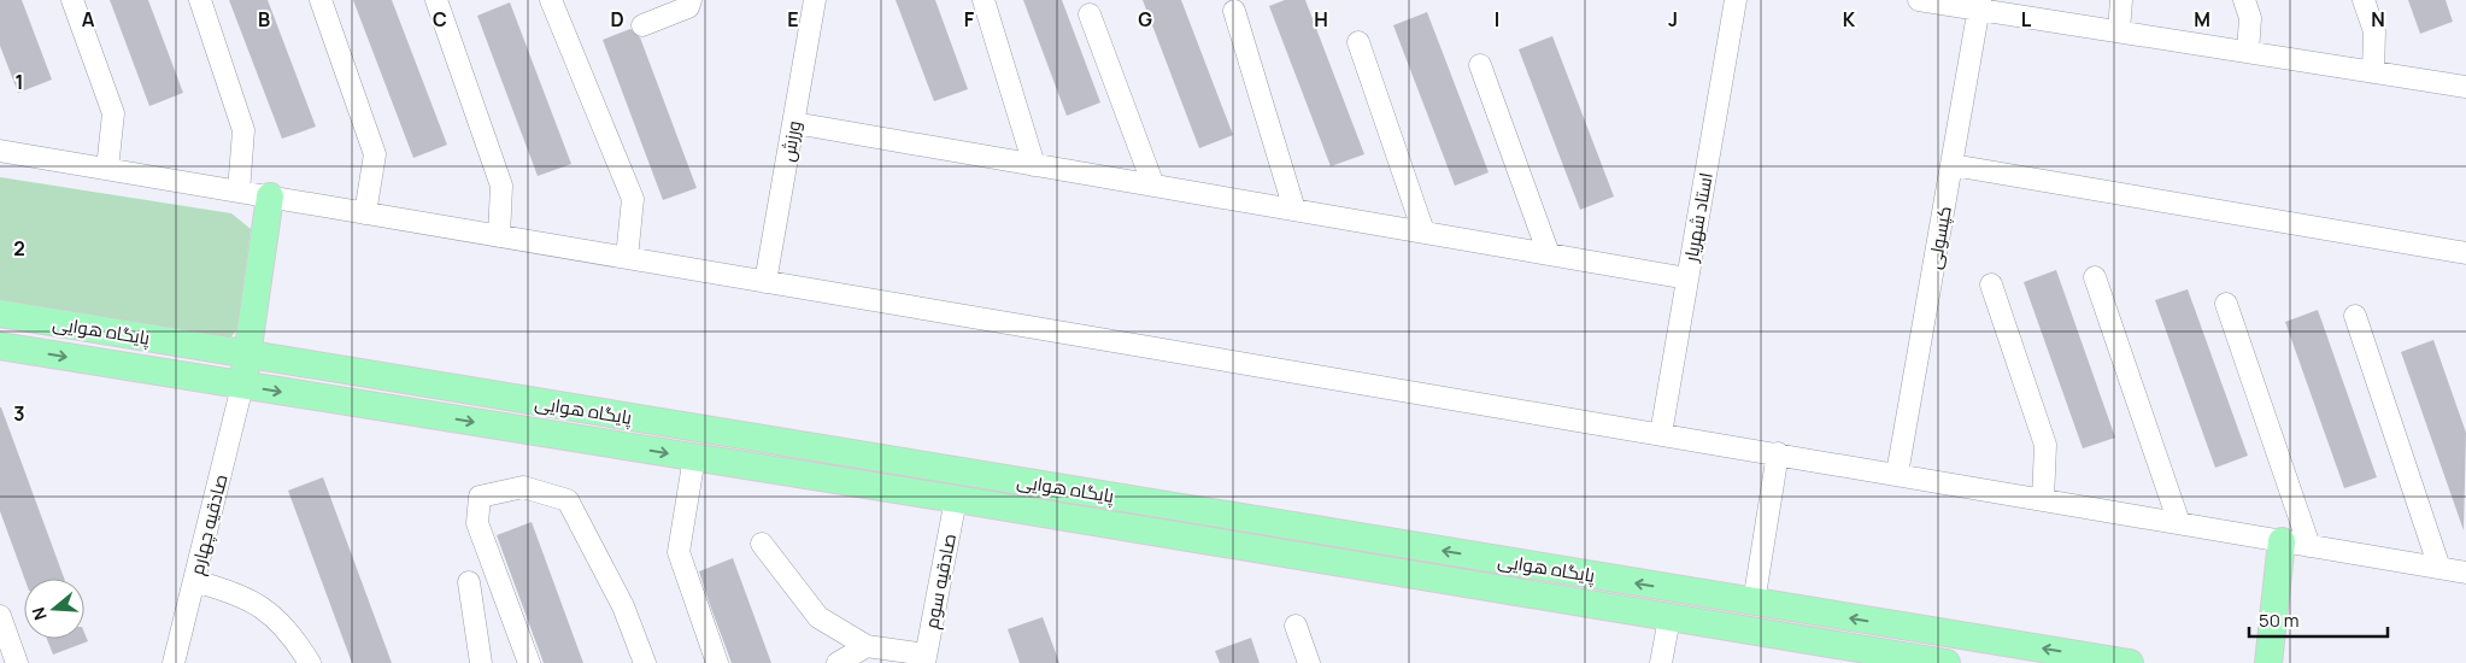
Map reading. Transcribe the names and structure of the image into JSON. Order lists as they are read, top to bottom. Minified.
{"streets":{"main road":["پایگاه هوایی"],"street":["ورزش","استاد شهریار","کپسولی","صادقیه چهارم","صادقیه سوم"]},"crossings":[["پایگاه هوایی","صادقیه چهارم"],["پایگاه هوایی","صادقیه سوم"]],"scale_bar":"50 m","north":"left","grid":{"columns":["A","B","C","D","E","F","G","H","I","J","K","L","M","N"],"rows":["1","2","3"]}}
